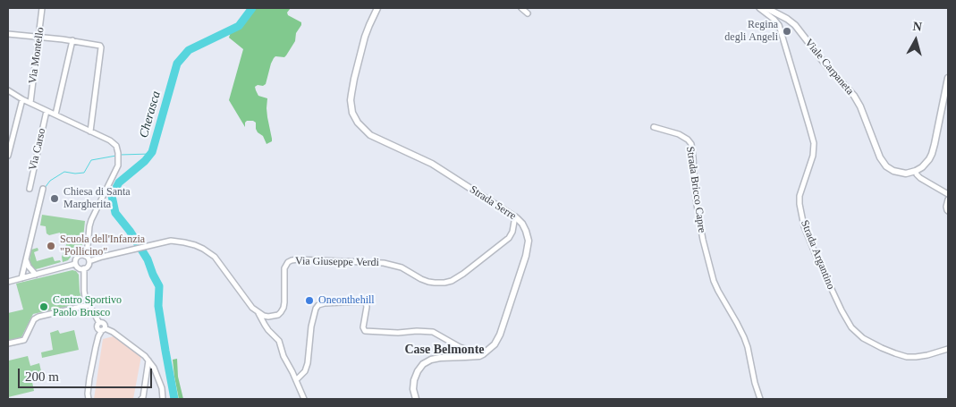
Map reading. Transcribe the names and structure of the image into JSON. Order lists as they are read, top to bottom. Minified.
{"streets":{"main road":["Viale Carpaneta","Strada Serre"],"street":["Via Montello","Via Carso","Strada Bricco Capre","Strada Argantino","Via Giuseppe Verdi"]},"crossings":[["Strada Serre","Via Giuseppe Verdi"]],"districts":["Case Belmonte"],"water":["Cherasca"],"places":["Regina degli Angeli","Chiesa di Santa Margherita","Scuola dell'Infanzia \"Pollicino\"","Oneonthehill","Centro Sportivo Paolo Brusco"],"scale_bar":"200 m","north":"top"}
